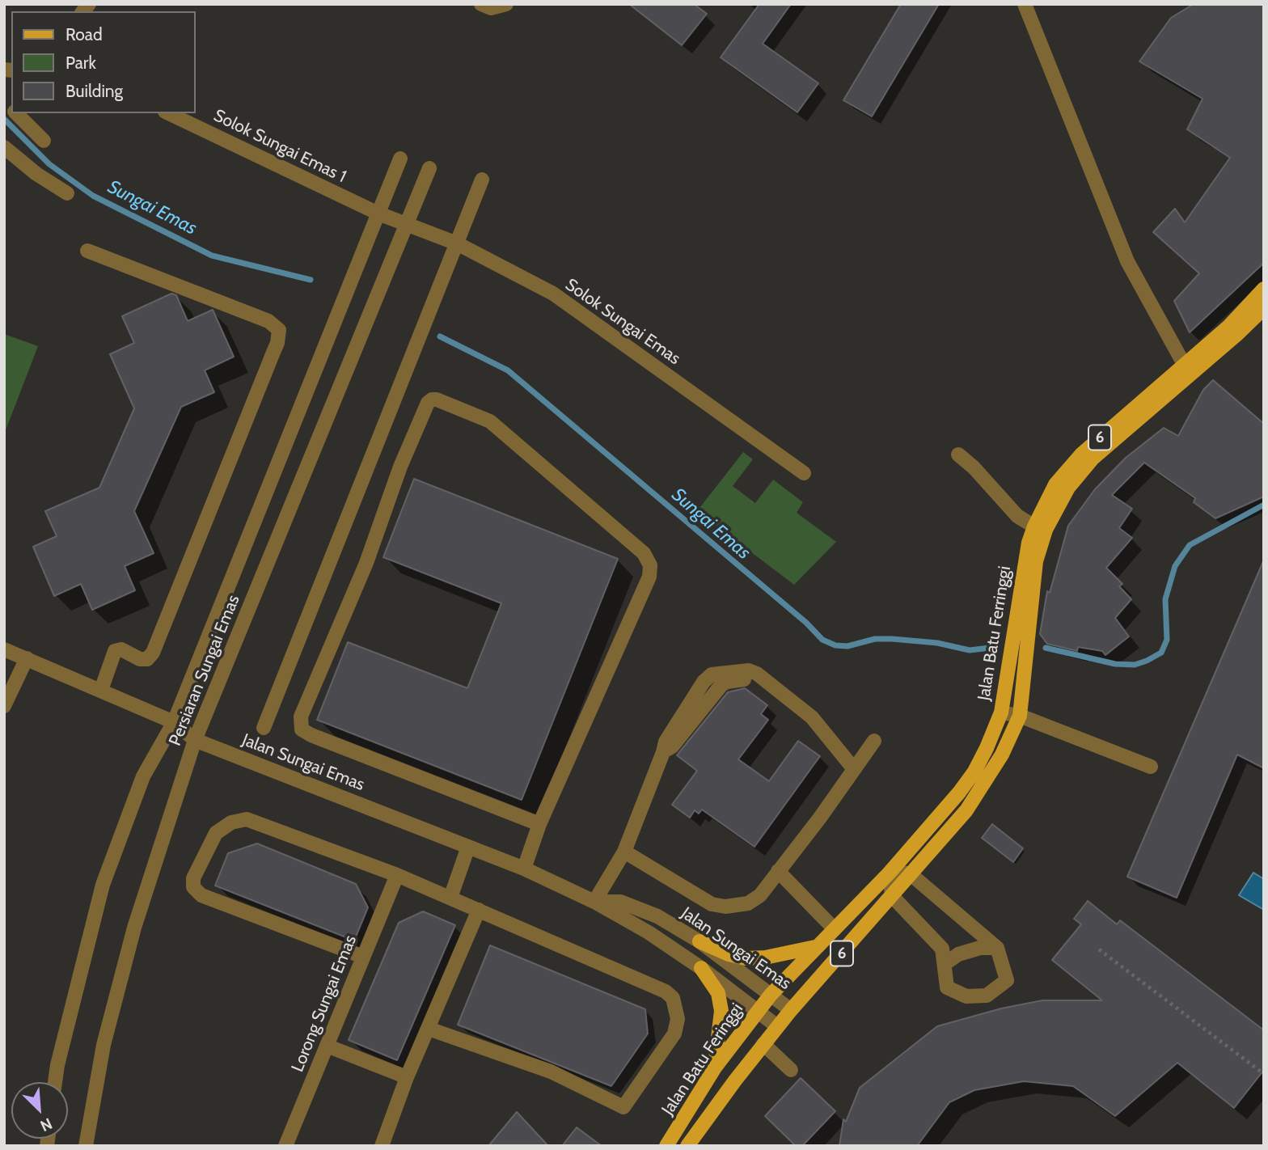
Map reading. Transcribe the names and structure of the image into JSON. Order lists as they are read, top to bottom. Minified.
{"streets":{"main road":["6","Jalan Batu Ferringgi","Jalan Batu Feringgi"],"street":["Solok Sungai Emas 1","Solok Sungai Emas","Persiaran Sungai Emas","Jalan Sungai Emas","Lorong Sungai Emas"]},"crossings":[["Solok Sungai Emas 1","Solok Sungai Emas"],["Solok Sungai Emas 1","Persiaran Sungai Emas"],["Solok Sungai Emas","Persiaran Sungai Emas"],["6","Jalan Batu Ferringgi"],["6","Jalan Sungai Emas"],["Jalan Batu Ferringgi","Jalan Sungai Emas"],["Jalan Batu Ferringgi","Jalan Batu Feringgi"],["Persiaran Sungai Emas","Jalan Sungai Emas"],["Jalan Sungai Emas","Jalan Batu Feringgi"]],"water":["Sungai Emas"],"legend":["Road","Park","Building"],"north":"bottom right"}
